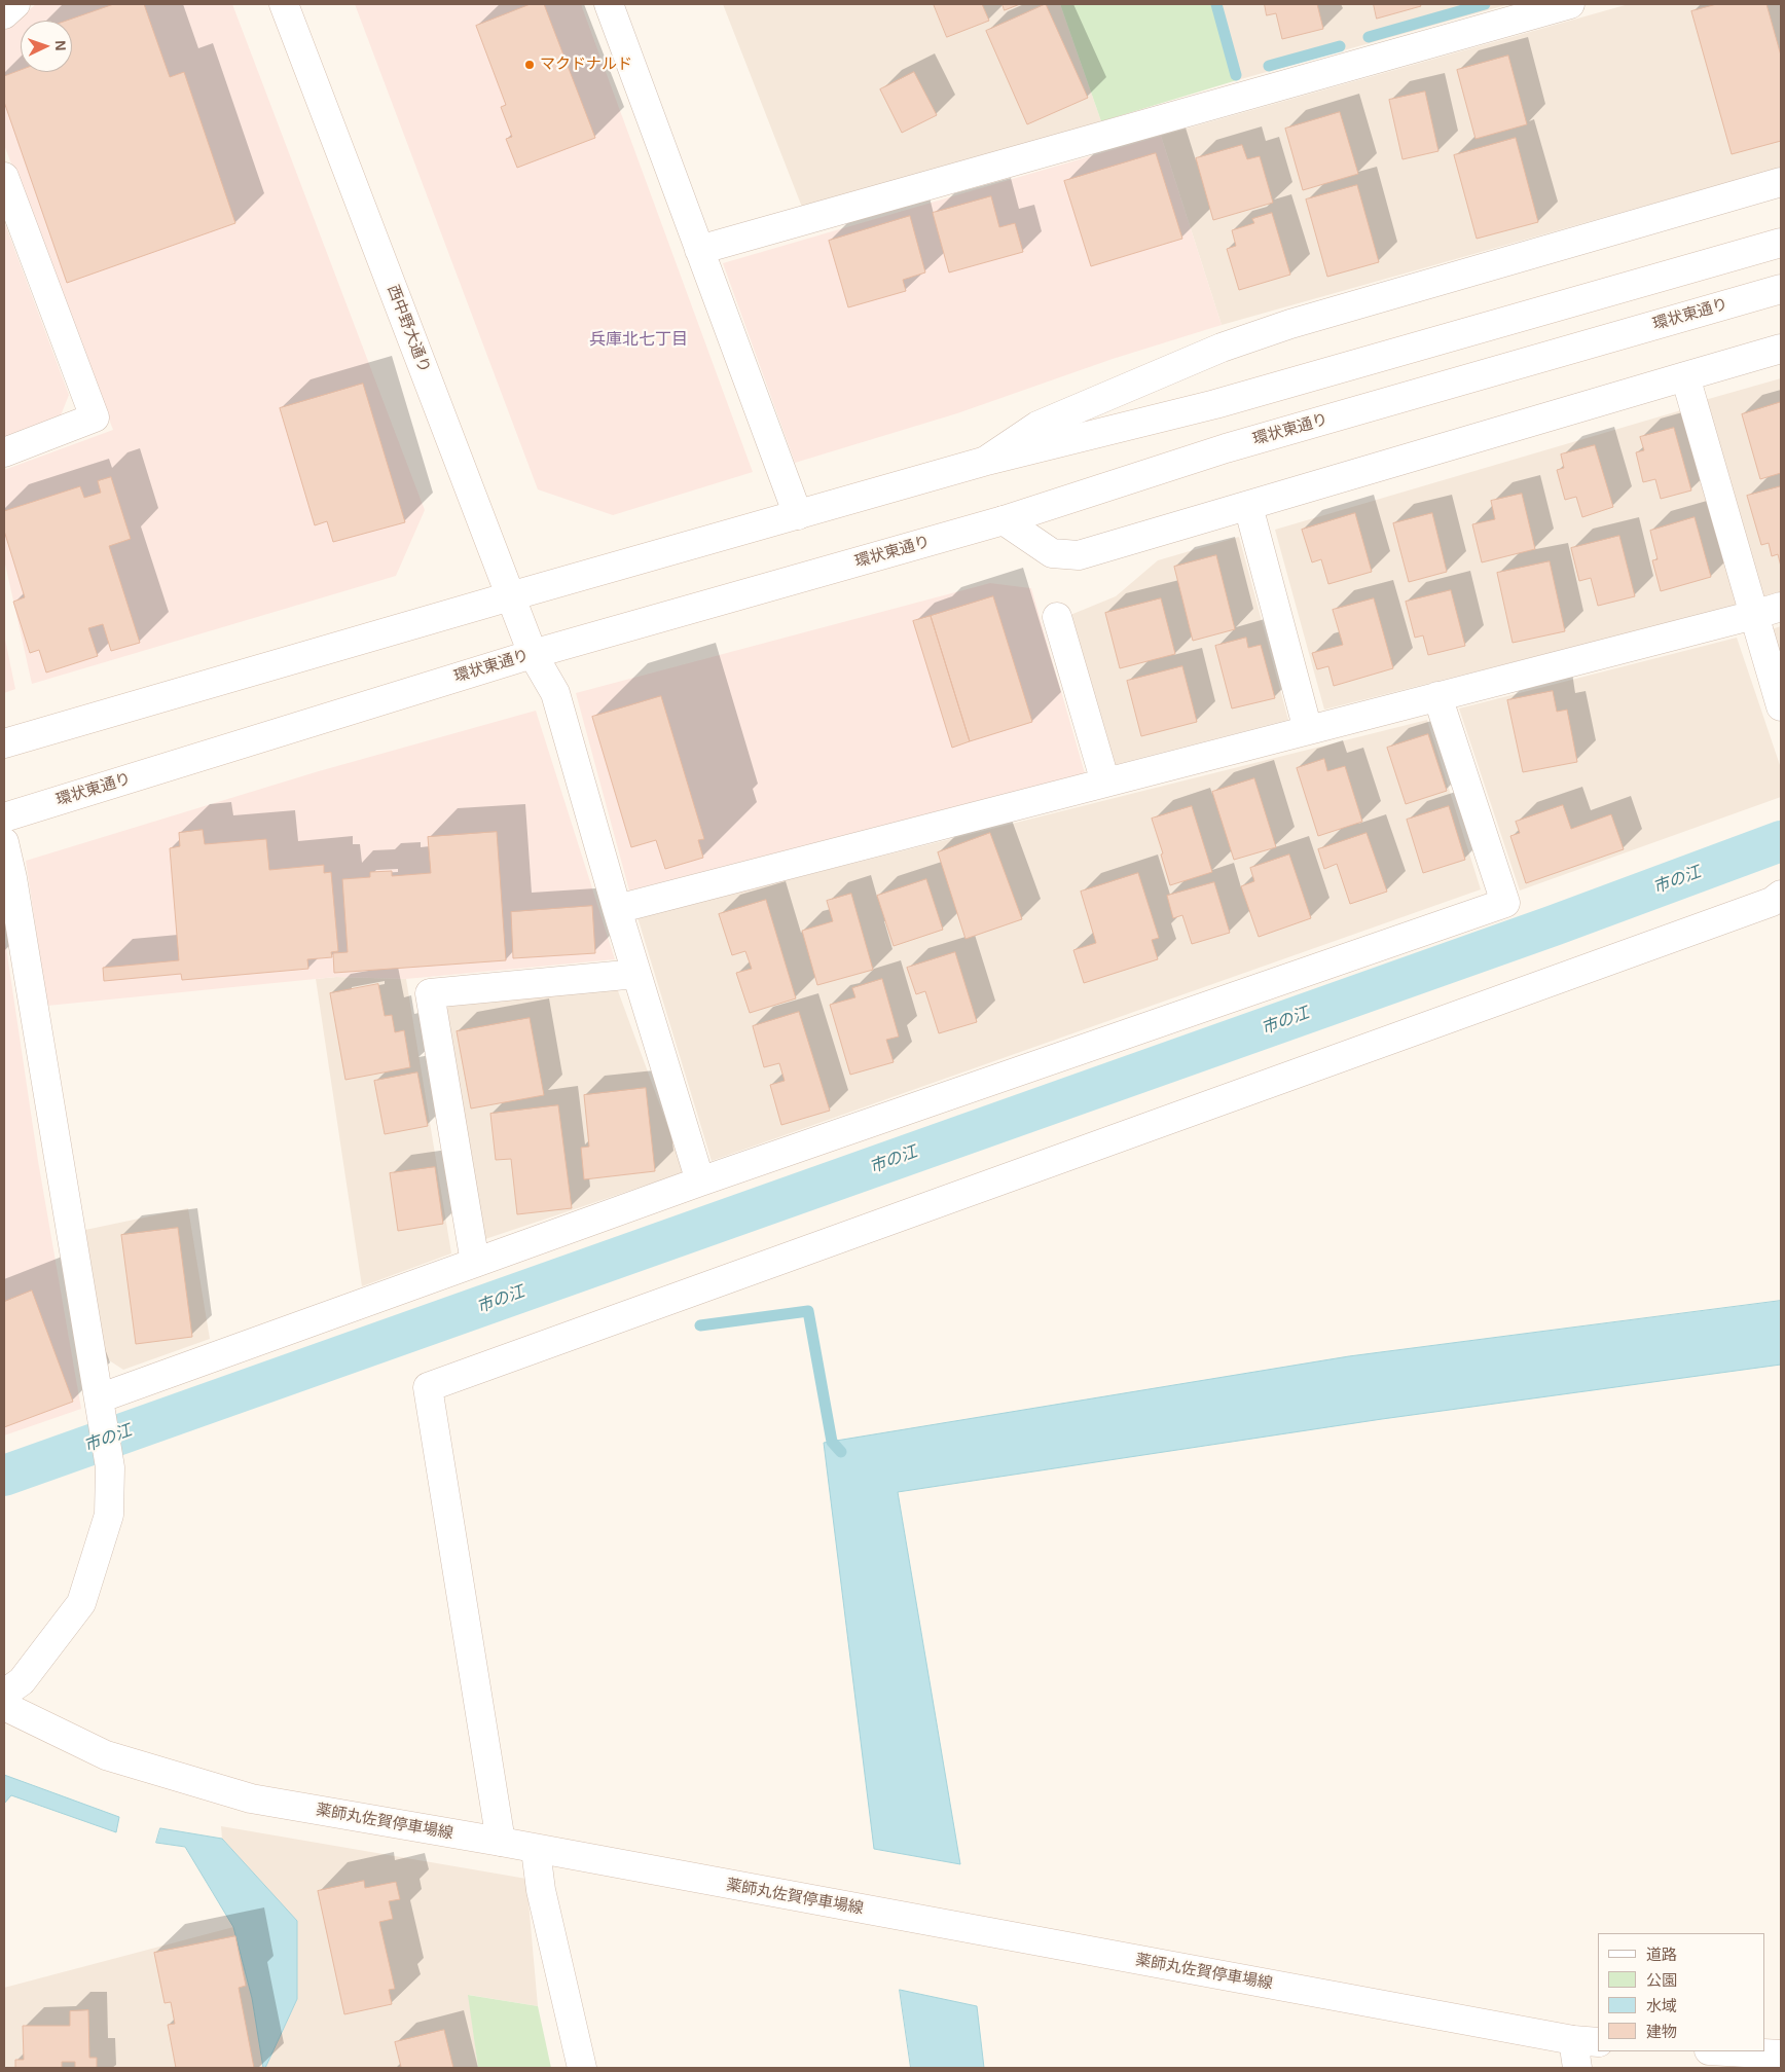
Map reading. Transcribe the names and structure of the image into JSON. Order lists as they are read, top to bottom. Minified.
{"streets":{"street":["環状東通り","西中野大通り","薬師丸佐賀停車場線"]},"crossings":[["環状東通り","西中野大通り"]],"districts":["兵庫北七丁目"],"water":["市の江"],"places":["マクドナルド"],"legend":["道路","公園","水域","建物"],"north":"right"}
